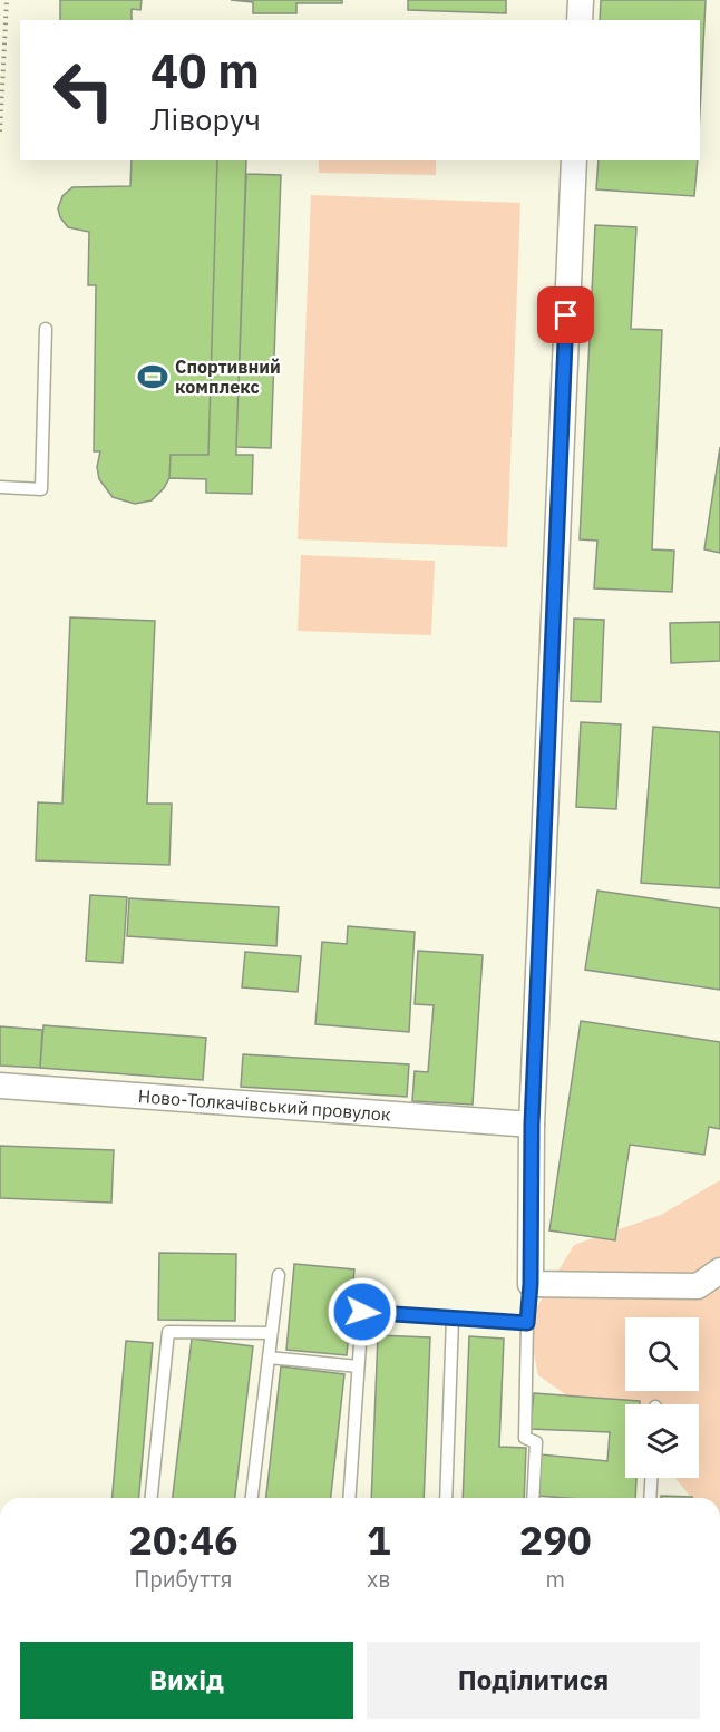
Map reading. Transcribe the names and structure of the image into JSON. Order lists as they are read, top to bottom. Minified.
{"streets":{"street":["Ново-Толкачівський провулок"]},"places":{"sports":["Спортивний комплекс"]},"page":{"turn":["40 m","Ліворуч"],"eta":["20:46","Прибуття","1","хв","290","m"],"buttons":["Вихід","Поділитися"]}}
